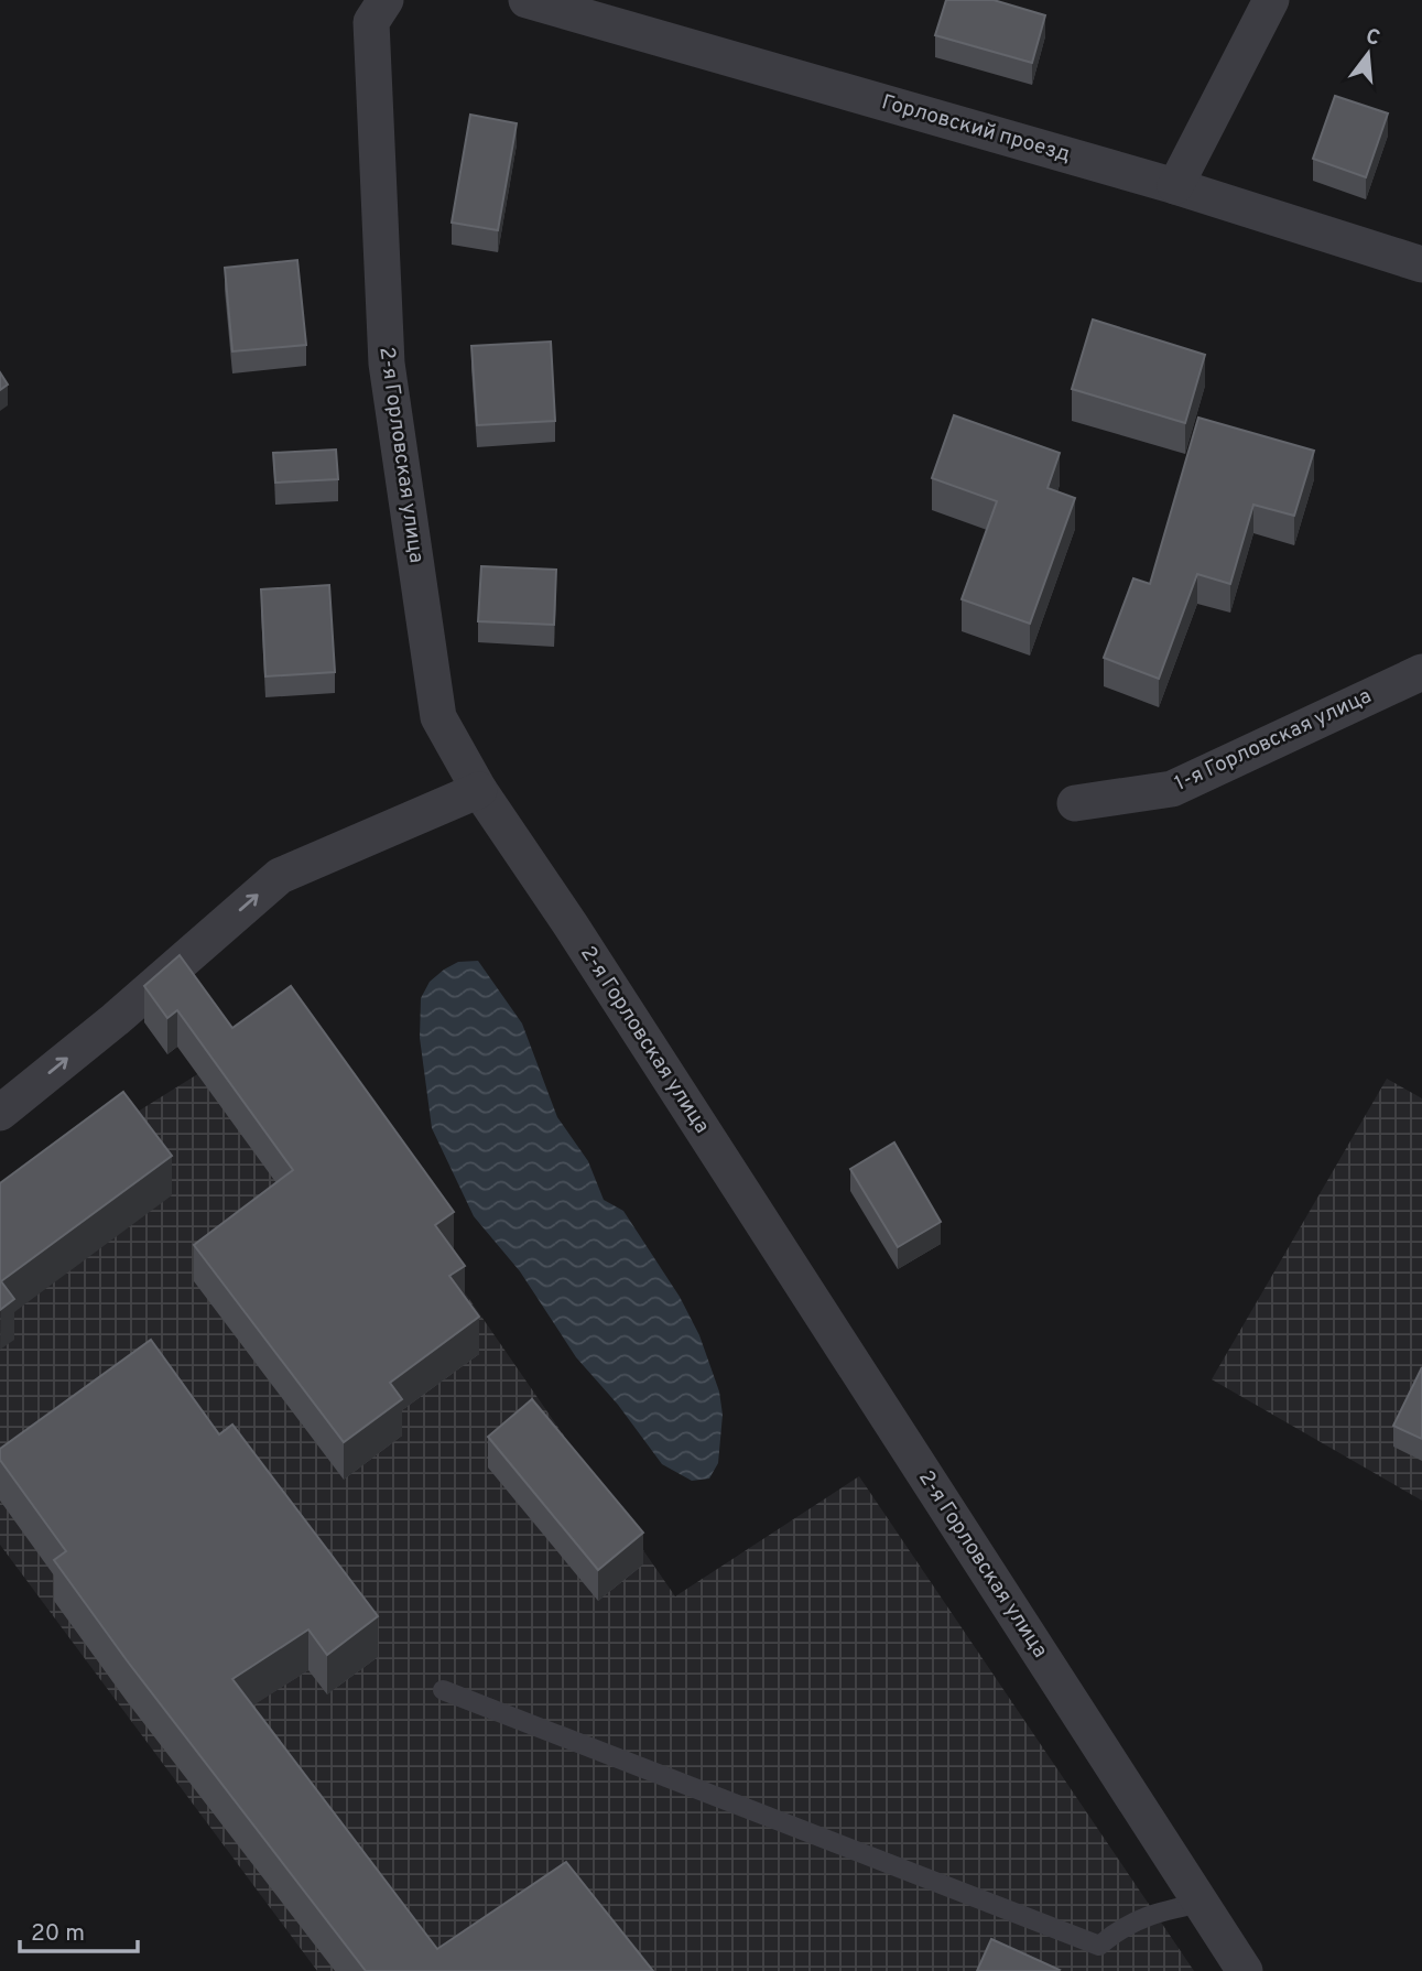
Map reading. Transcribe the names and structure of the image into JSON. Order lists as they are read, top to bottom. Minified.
{"streets":{"street":["Горловский проезд","2-я Горловская улица","1-я Горловская улица"]},"scale_bar":"20 m","north":"top"}
